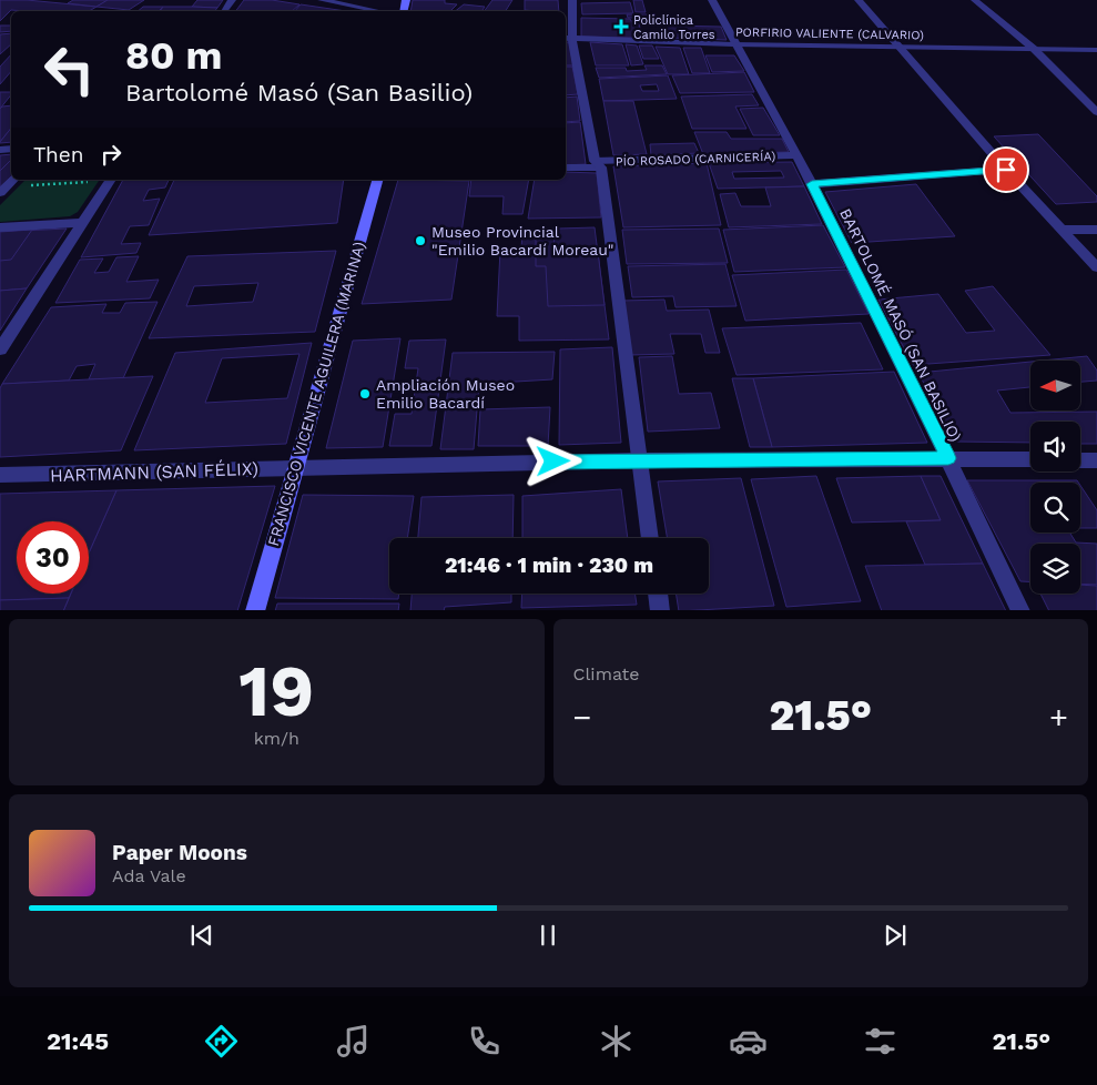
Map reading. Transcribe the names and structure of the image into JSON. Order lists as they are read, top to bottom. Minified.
{"streets":{"main road":["FRANCISCO VICENTE AGUILERA (MARINA)"],"street":["PORFIRIO VALIENTE (CALVARIO)","PÍO ROSADO (CARNICERÍA)","BARTOLOMÉ MASÓ (SAN BASILIO)","HARTMANN (SAN FÉLIX)"]},"crossings":[["PORFIRIO VALIENTE (CALVARIO)","BARTOLOMÉ MASÓ (SAN BASILIO)"],["PÍO ROSADO (CARNICERÍA)","BARTOLOMÉ MASÓ (SAN BASILIO)"],["BARTOLOMÉ MASÓ (SAN BASILIO)","HARTMANN (SAN FÉLIX)"],["FRANCISCO VICENTE AGUILERA (MARINA)","HARTMANN (SAN FÉLIX)"]],"places":{"health":["Policlínica Camilo Torres"],"other":["Museo Provincial \"Emilio Bacardí Moreau\"","Ampliación Museo Emilio Bacardí"]},"north":"left","page":{"turn":["80 m","Bartolomé Masó (San Basilio)"],"then":"Then","limit":"30","trip":"21:46 · 1 min · 230 m","tile":[["19","km/h"],"Climate"],"heat":["−","21.5°","+"],"song":["Paper Moons","Ada Vale"],"tabs":["21:45","21.5°"]}}
